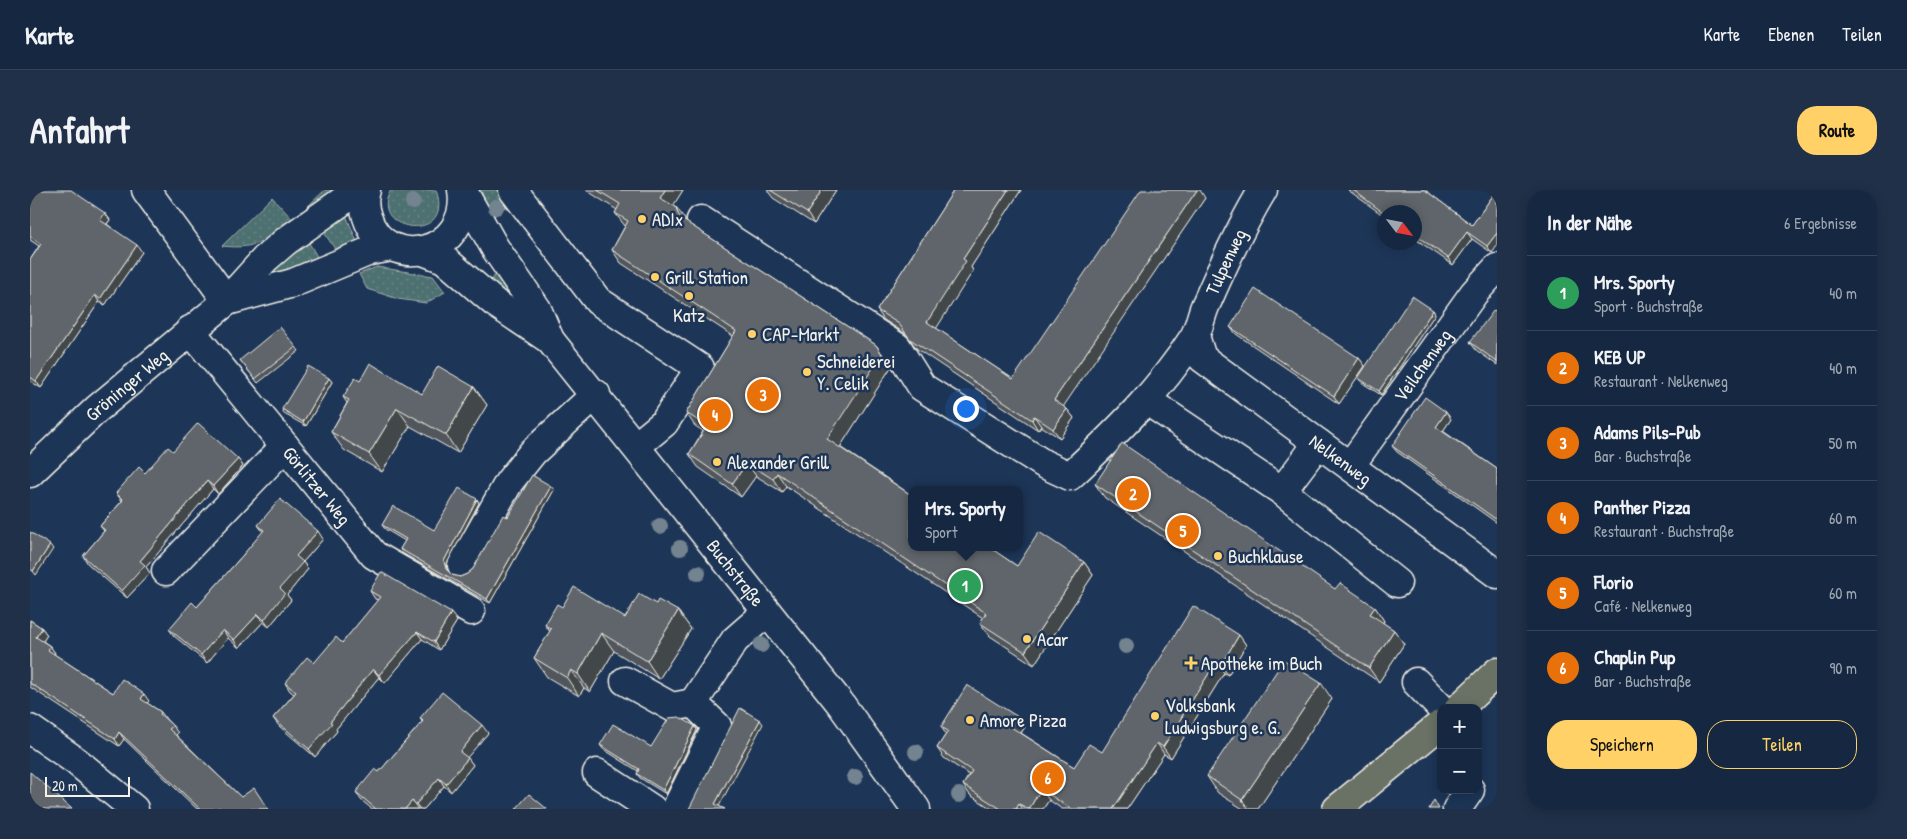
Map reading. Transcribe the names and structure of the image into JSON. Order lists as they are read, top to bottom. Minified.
{"streets":{"street":["Tulpenweg","Veilchenweg","Gröninger Weg","Nelkenweg","Görlitzer Weg","Buchstraße"]},"crossings":[["Tulpenweg","Nelkenweg"],["Veilchenweg","Nelkenweg"],["Gröninger Weg","Görlitzer Weg"],["Gröninger Weg","Buchstraße"]],"places":{"other":["ADIx","Grill Station","Katz","CAP-Markt","Schneiderei Y. Celik","Alexander Grill","Buchklause","Acar","Volksbank Ludwigsburg e. G.","Amore Pizza"],"health":["Apotheke im Buch"]},"scale_bar":"20 m","north":"bottom right","page":{"header":"Karte","nav":["Karte","Ebenen","Teilen"],"buttons":["Route",["Speichern","Teilen"]],"title":"Anfahrt","heading":["In der Nähe","6 Ergebnisse"],"list":[{"mark":"1","name":"Mrs. Sporty","note":"Sport · Buchstraße","value":"40 m"},{"mark":"2","name":"KEB UP","note":"Restaurant · Nelkenweg","value":"40 m"},{"mark":"3","name":"Adams Pils-Pub","note":"Bar · Buchstraße","value":"50 m"},{"mark":"4","name":"Panther Pizza","note":"Restaurant · Buchstraße","value":"60 m"},{"mark":"5","name":"Florio","note":"Café · Nelkenweg","value":"60 m"},{"mark":"6","name":"Chaplin Pup","note":"Bar · Buchstraße","value":"90 m"}],"pins":["3","4","2","5","1","6"],"popup":["Mrs. Sporty","Sport"],"map_buttons":["+","−"],"scale":"20 m"}}
